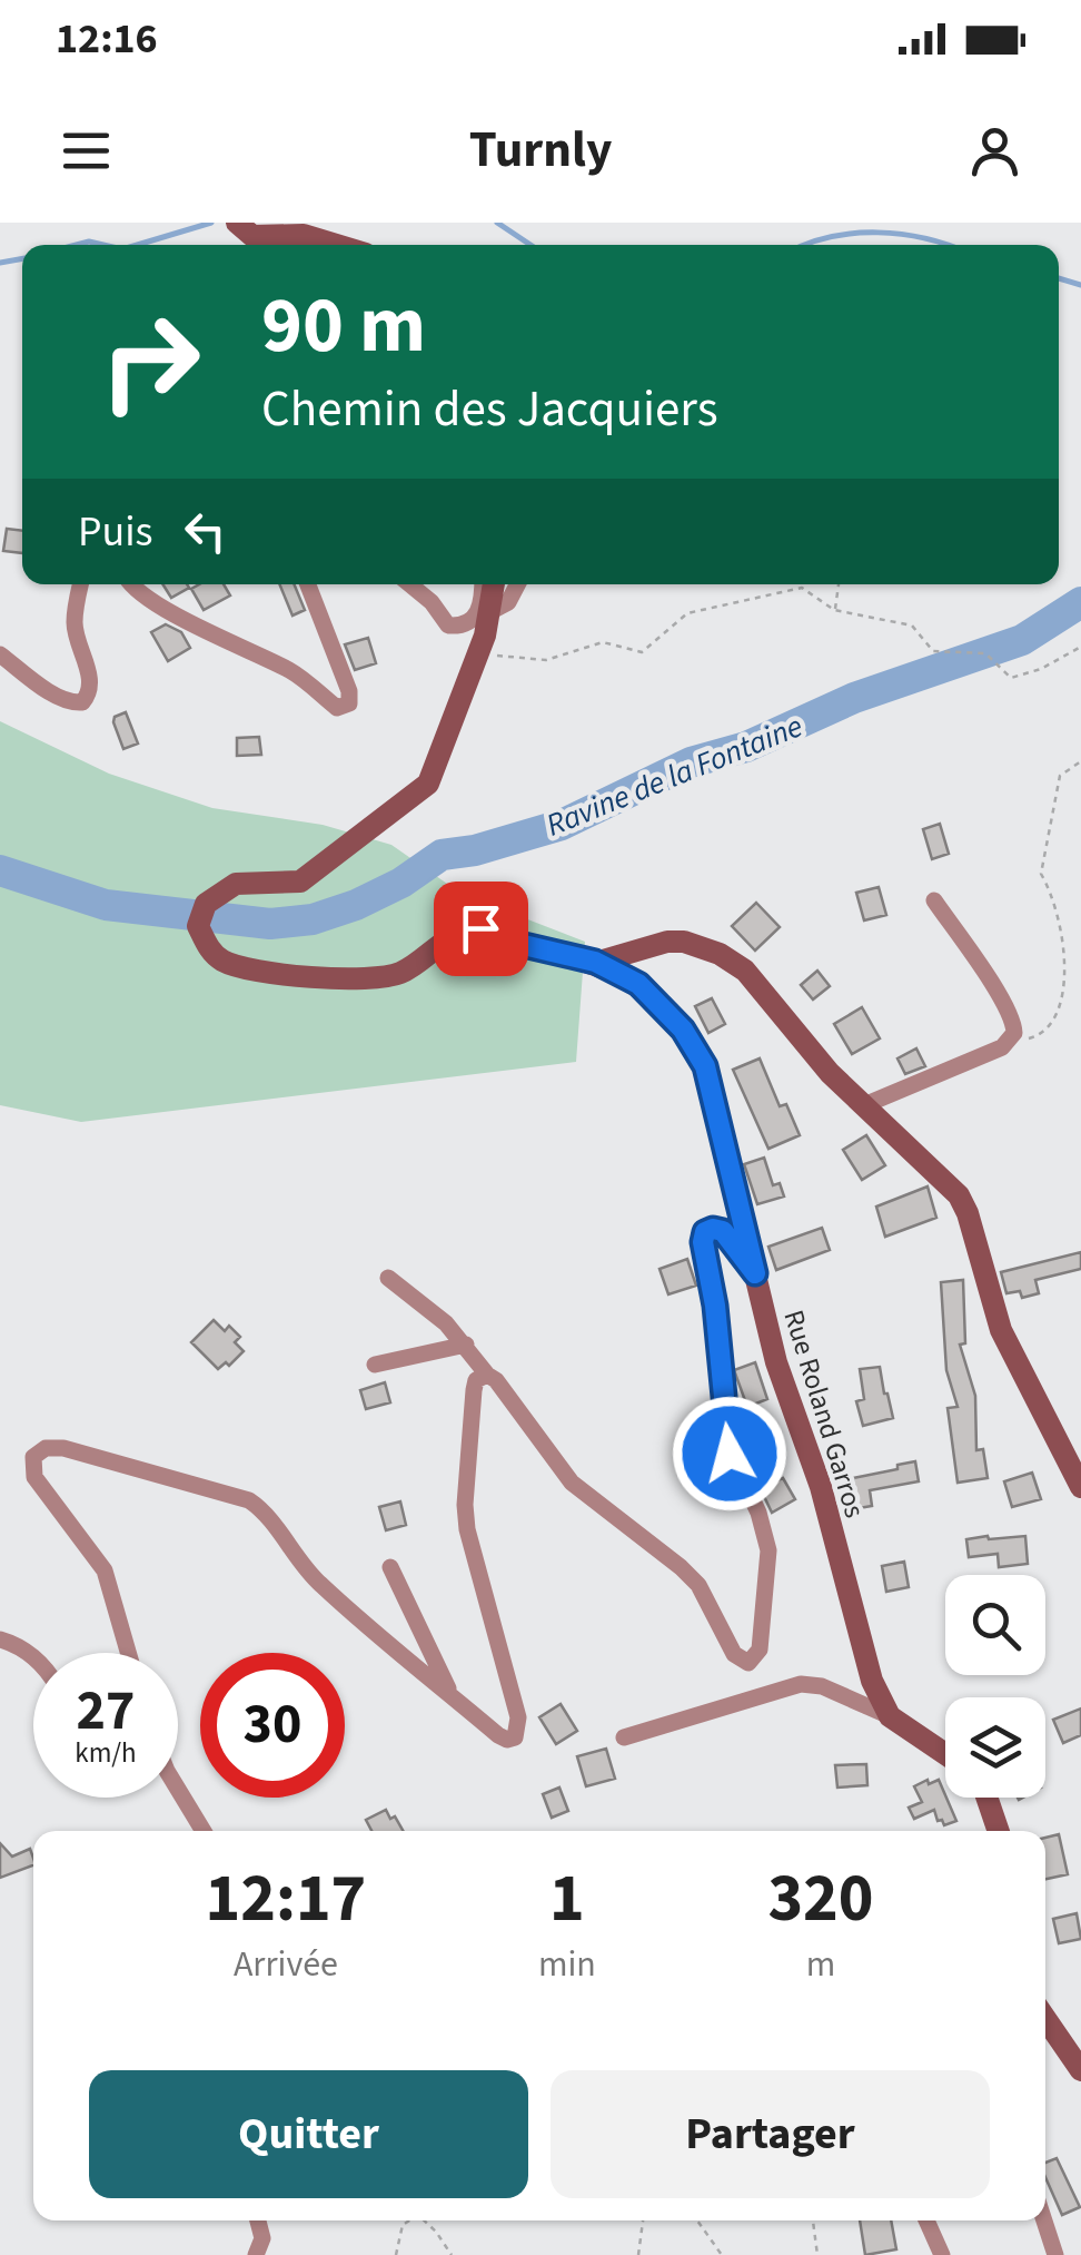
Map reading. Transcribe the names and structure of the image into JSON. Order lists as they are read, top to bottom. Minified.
{"streets":{"main road":["Rue Roland Garros"]},"water":["Ravine de la Fontaine"],"page":{"status":"12:16","header":"Turnly","turn":["90 m","Chemin des Jacquiers"],"then":"Puis","speed":"27 km/h","limit":"30","eta":["12:17","Arrivée","1","min","320","m"],"buttons":["Quitter","Partager"]}}
